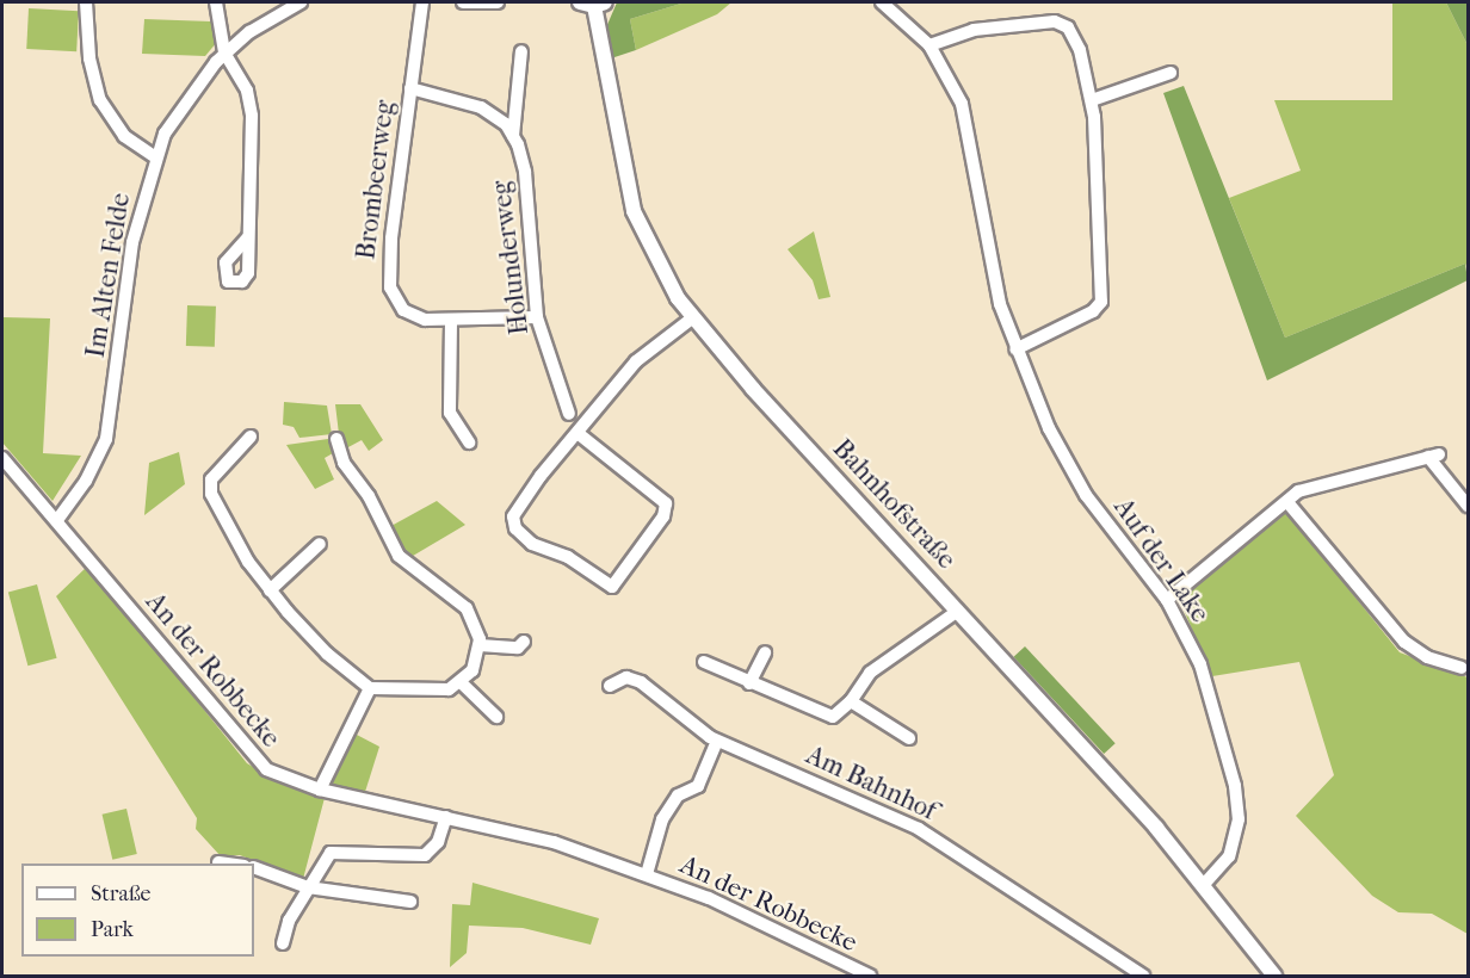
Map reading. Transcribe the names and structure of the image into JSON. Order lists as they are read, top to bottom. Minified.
{"streets":{"main road":["Bahnhofstraße"],"street":["Brombeerweg","Holunderweg","Im Alten Felde","Auf der Lake","An der Robbecke","Am Bahnhof"]},"crossings":[["Brombeerweg","Holunderweg"],["Im Alten Felde","An der Robbecke"],["Bahnhofstraße","Auf der Lake"],["An der Robbecke","Am Bahnhof"]],"legend":["Straße","Park"]}
